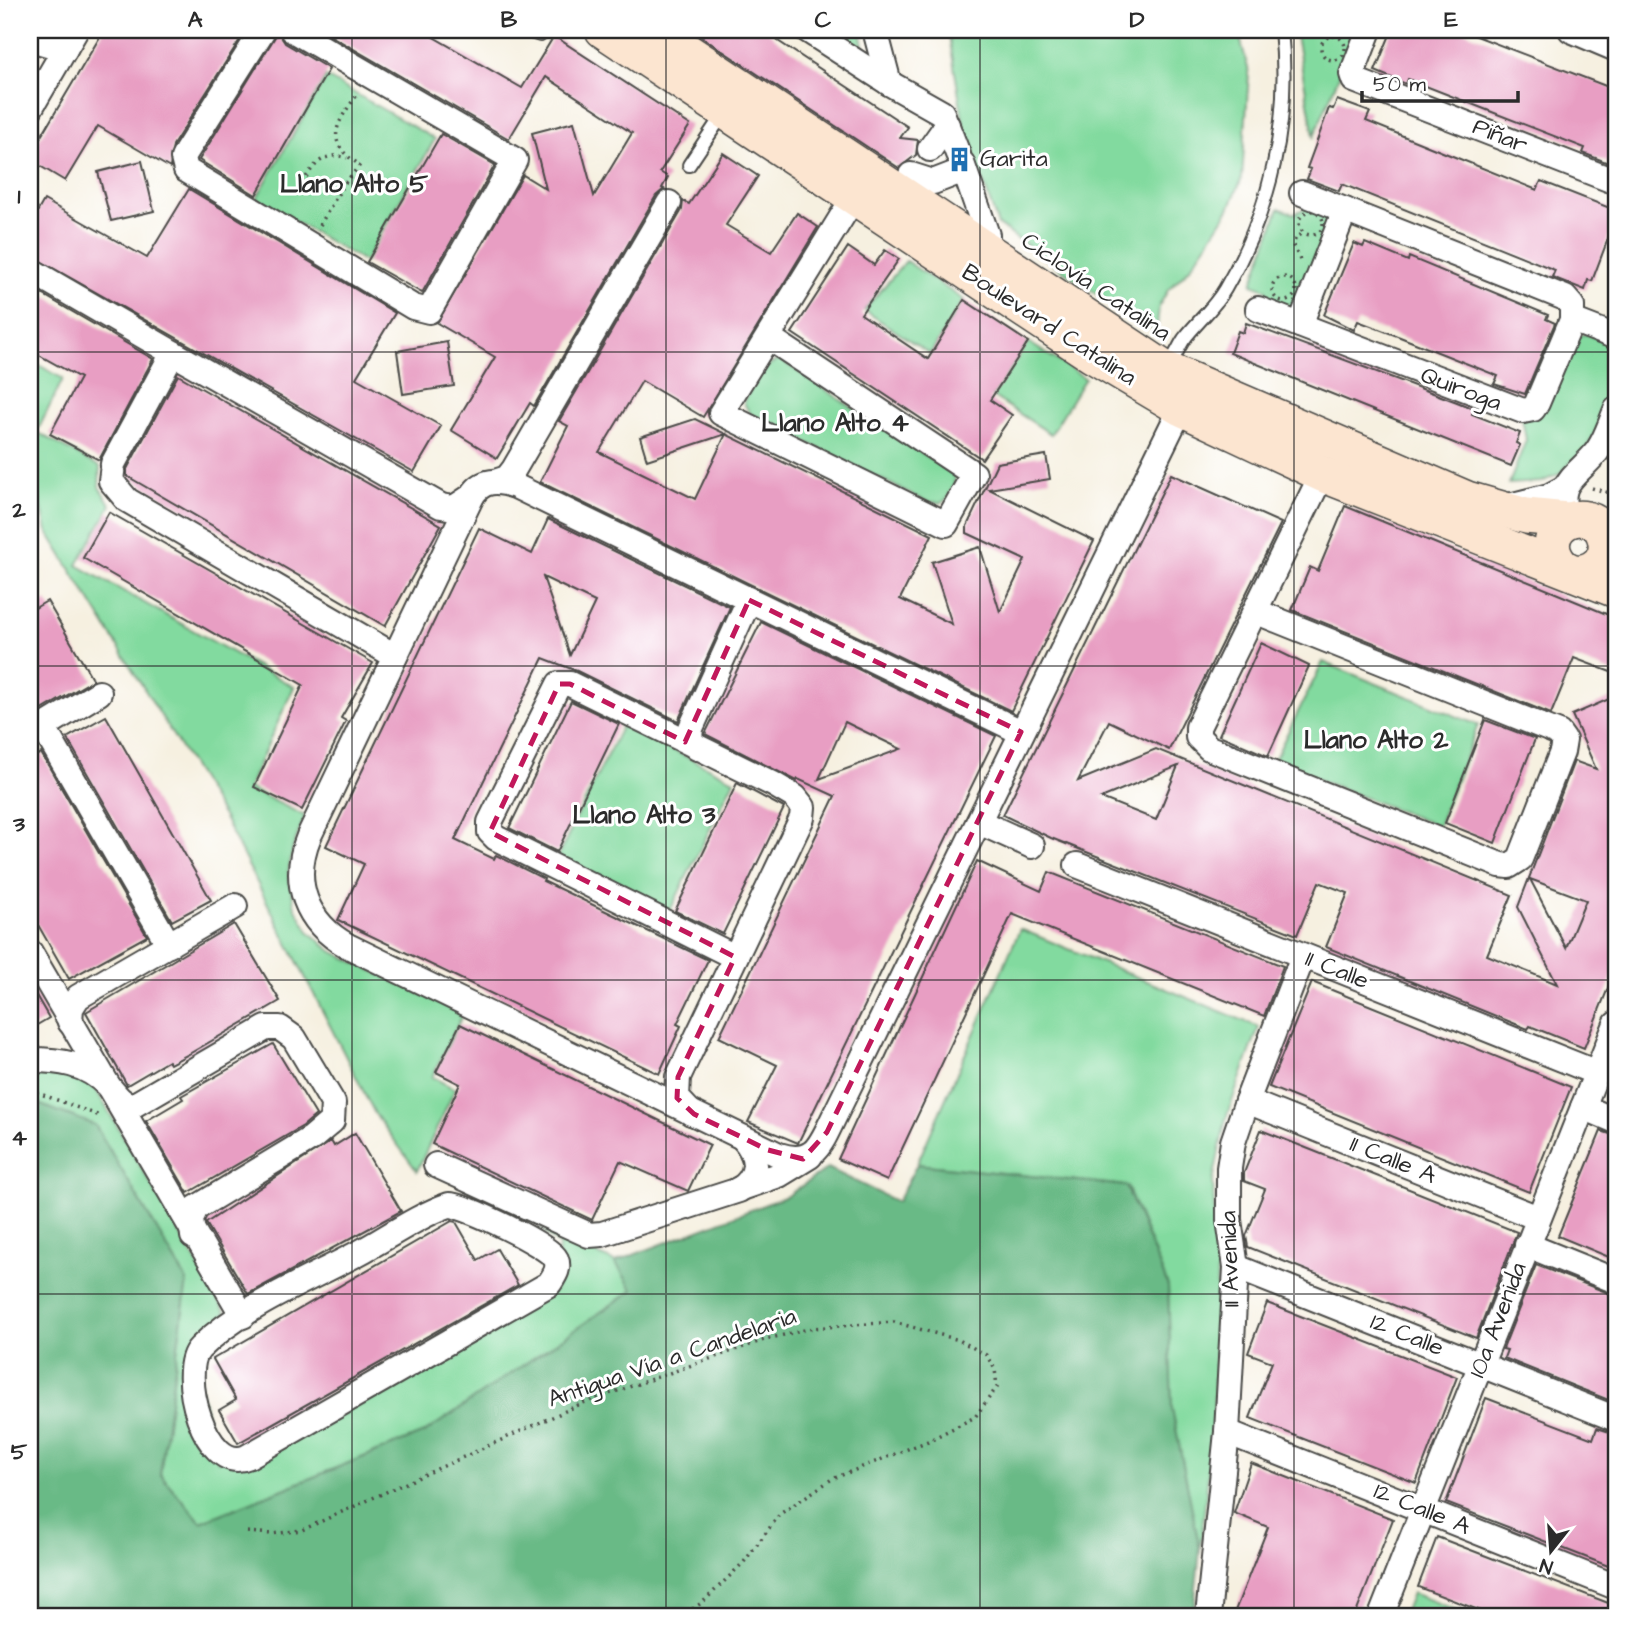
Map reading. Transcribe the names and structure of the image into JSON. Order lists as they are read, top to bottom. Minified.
{"streets":{"street":["Piñar","Boulevard Catalina","Quiroga","11 Calle","11 Calle A","11 Avenida","10a Avenida","12 Calle","12 Calle A"],"path":["Antigua Vía a Candelaria"]},"crossings":[["11 Calle","11 Avenida"],["11 Calle","10a Avenida"],["11 Calle A","11 Avenida"],["11 Calle A","10a Avenida"],["11 Avenida","12 Calle"],["11 Avenida","12 Calle A"],["10a Avenida","12 Calle"],["10a Avenida","12 Calle A"]],"districts":["Llano Alto 5","Llano Alto 4","Llano Alto 2","Llano Alto 3"],"places":{"building":["Garita"]},"scale_bar":"50 m","north":"bottom","grid":{"columns":["A","B","C","D","E"],"rows":["1","2","3","4","5"]}}
